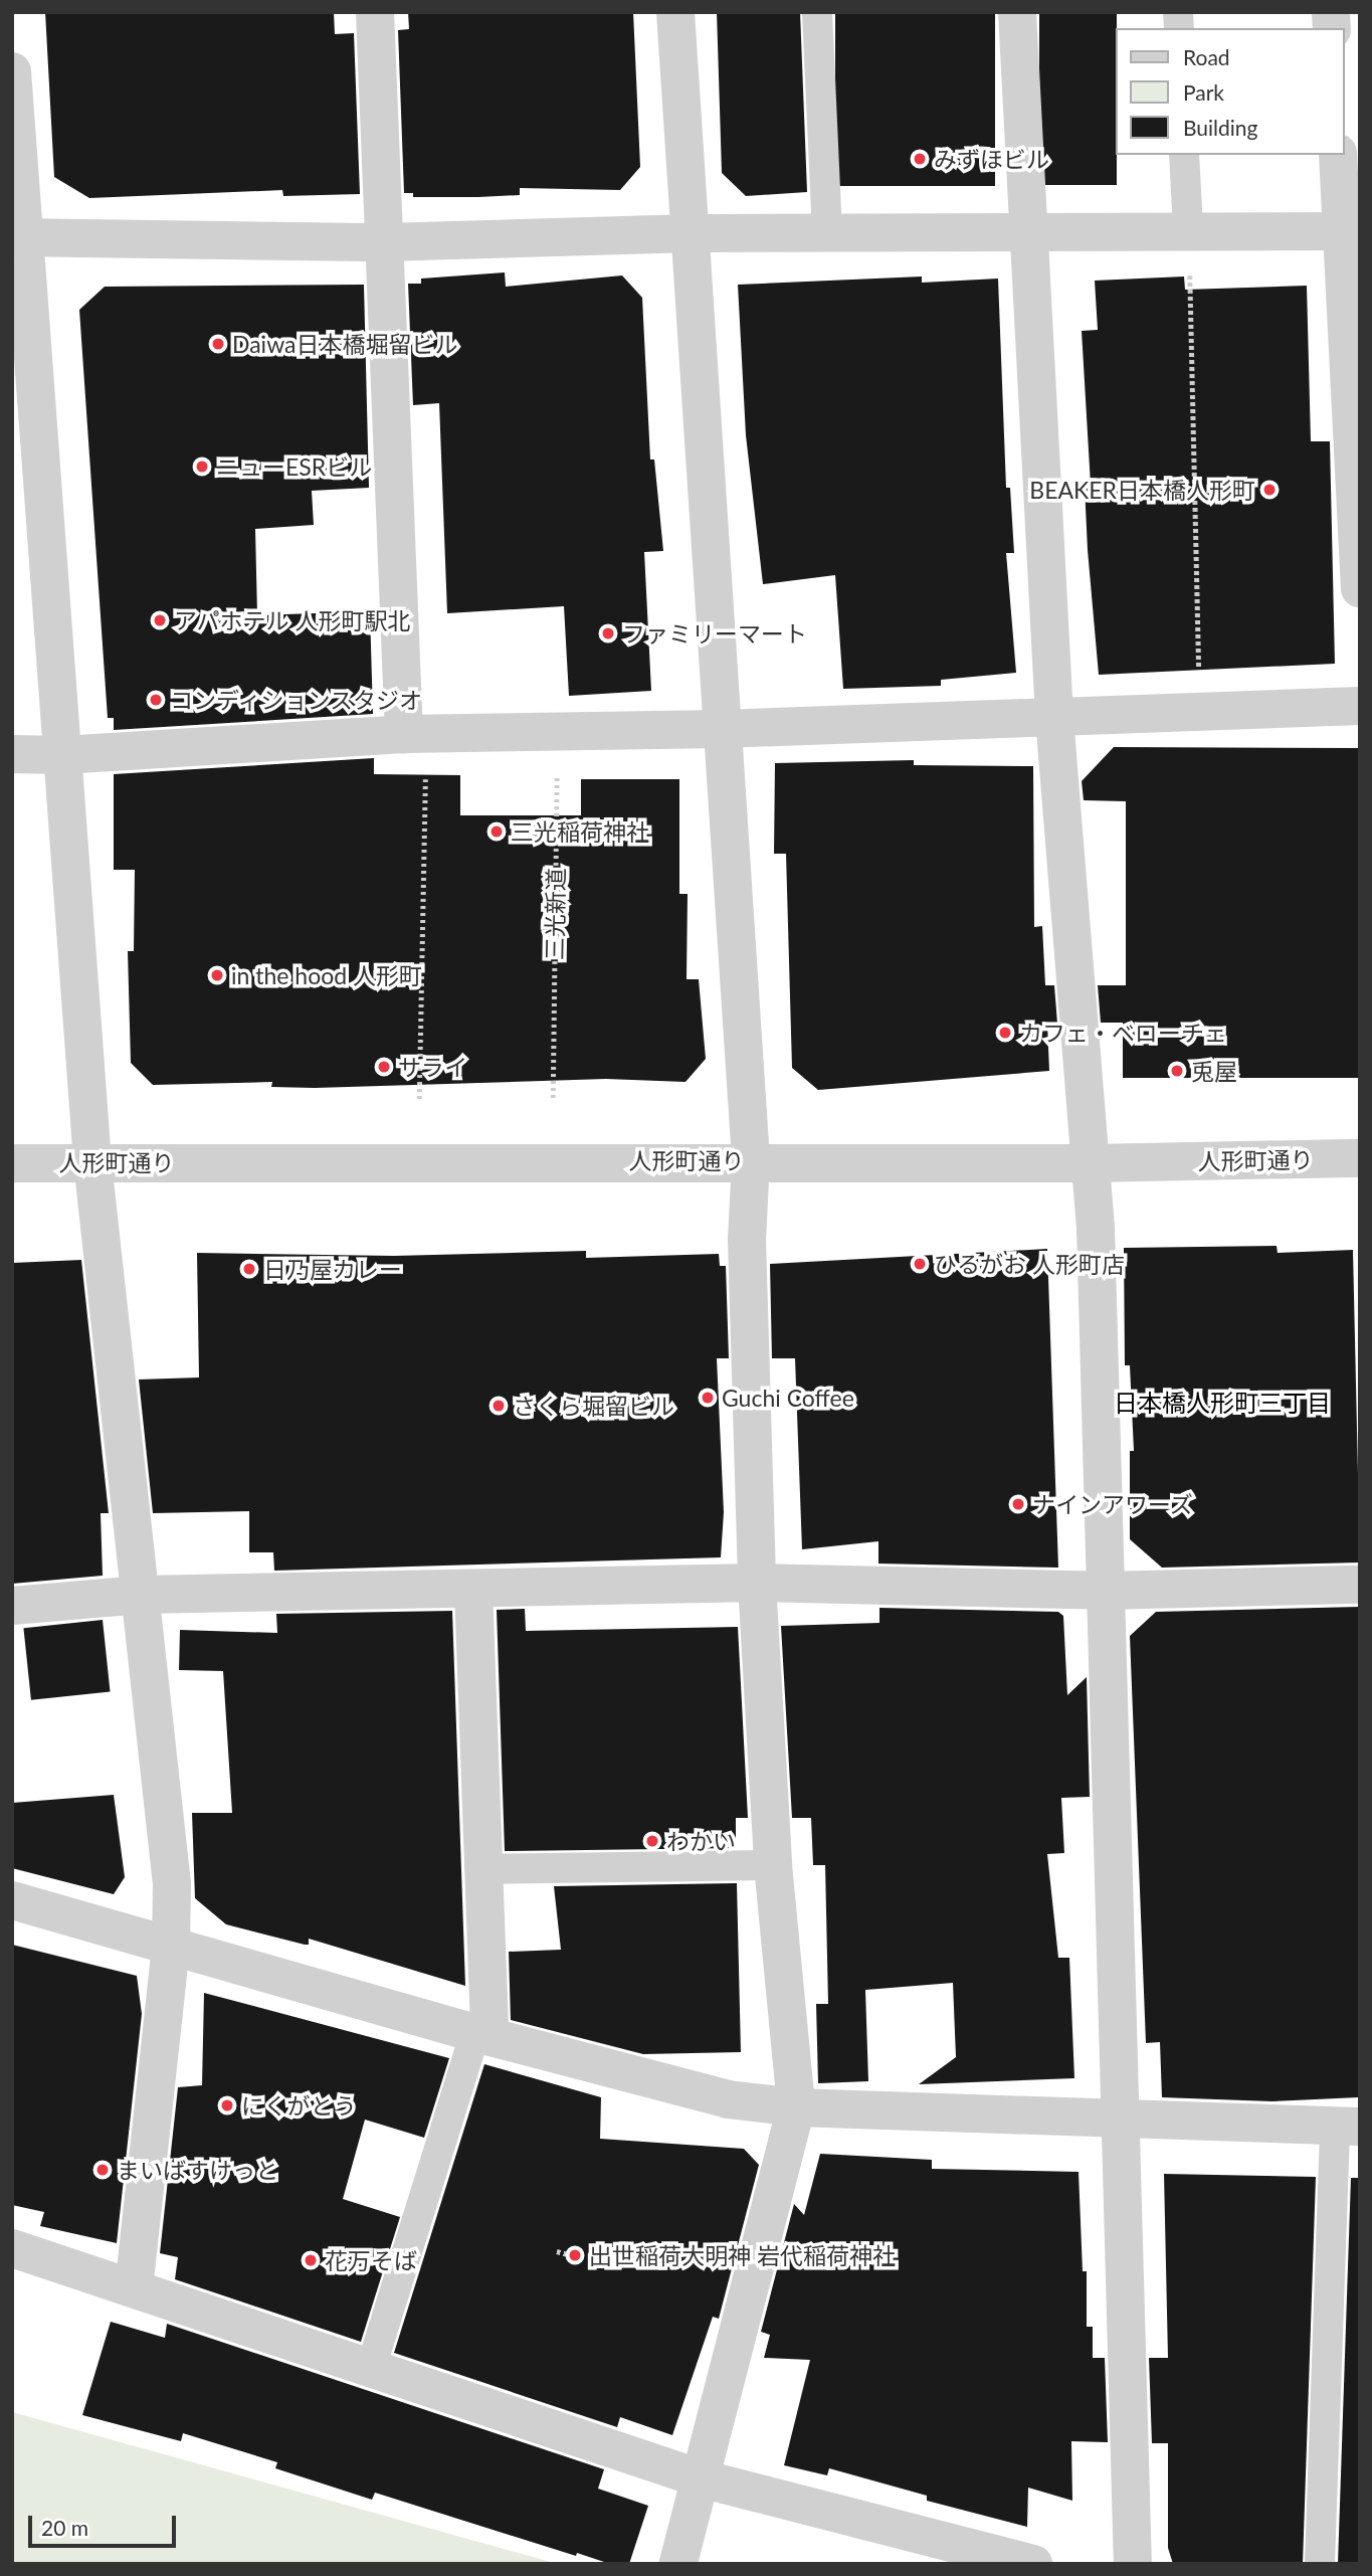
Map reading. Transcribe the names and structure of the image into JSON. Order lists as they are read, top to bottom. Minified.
{"streets":{"street":["人形町通り"],"path":["三光新道"]},"districts":["日本橋人形町三丁目"],"places":["みずほビル","Daiwa日本橋堀留ビル","ニューESRビル","BEAKER日本橋人形町","アパホテル 人形町駅北","ファミリーマート","コンディションスタジオ","三光稲荷神社","in the hood 人形町","カフェ・ベローチェ","サライ","兎屋","ひるがお 人形町店","日乃屋カレー","Guchi Coffee","さくら堀留ビル","ナインアワーズ","わかい","にくがとう","まいばすけっと","出世稲荷大明神 岩代稲荷神社","花万そば"],"legend":["Road","Park","Building"],"scale_bar":"20 m"}
